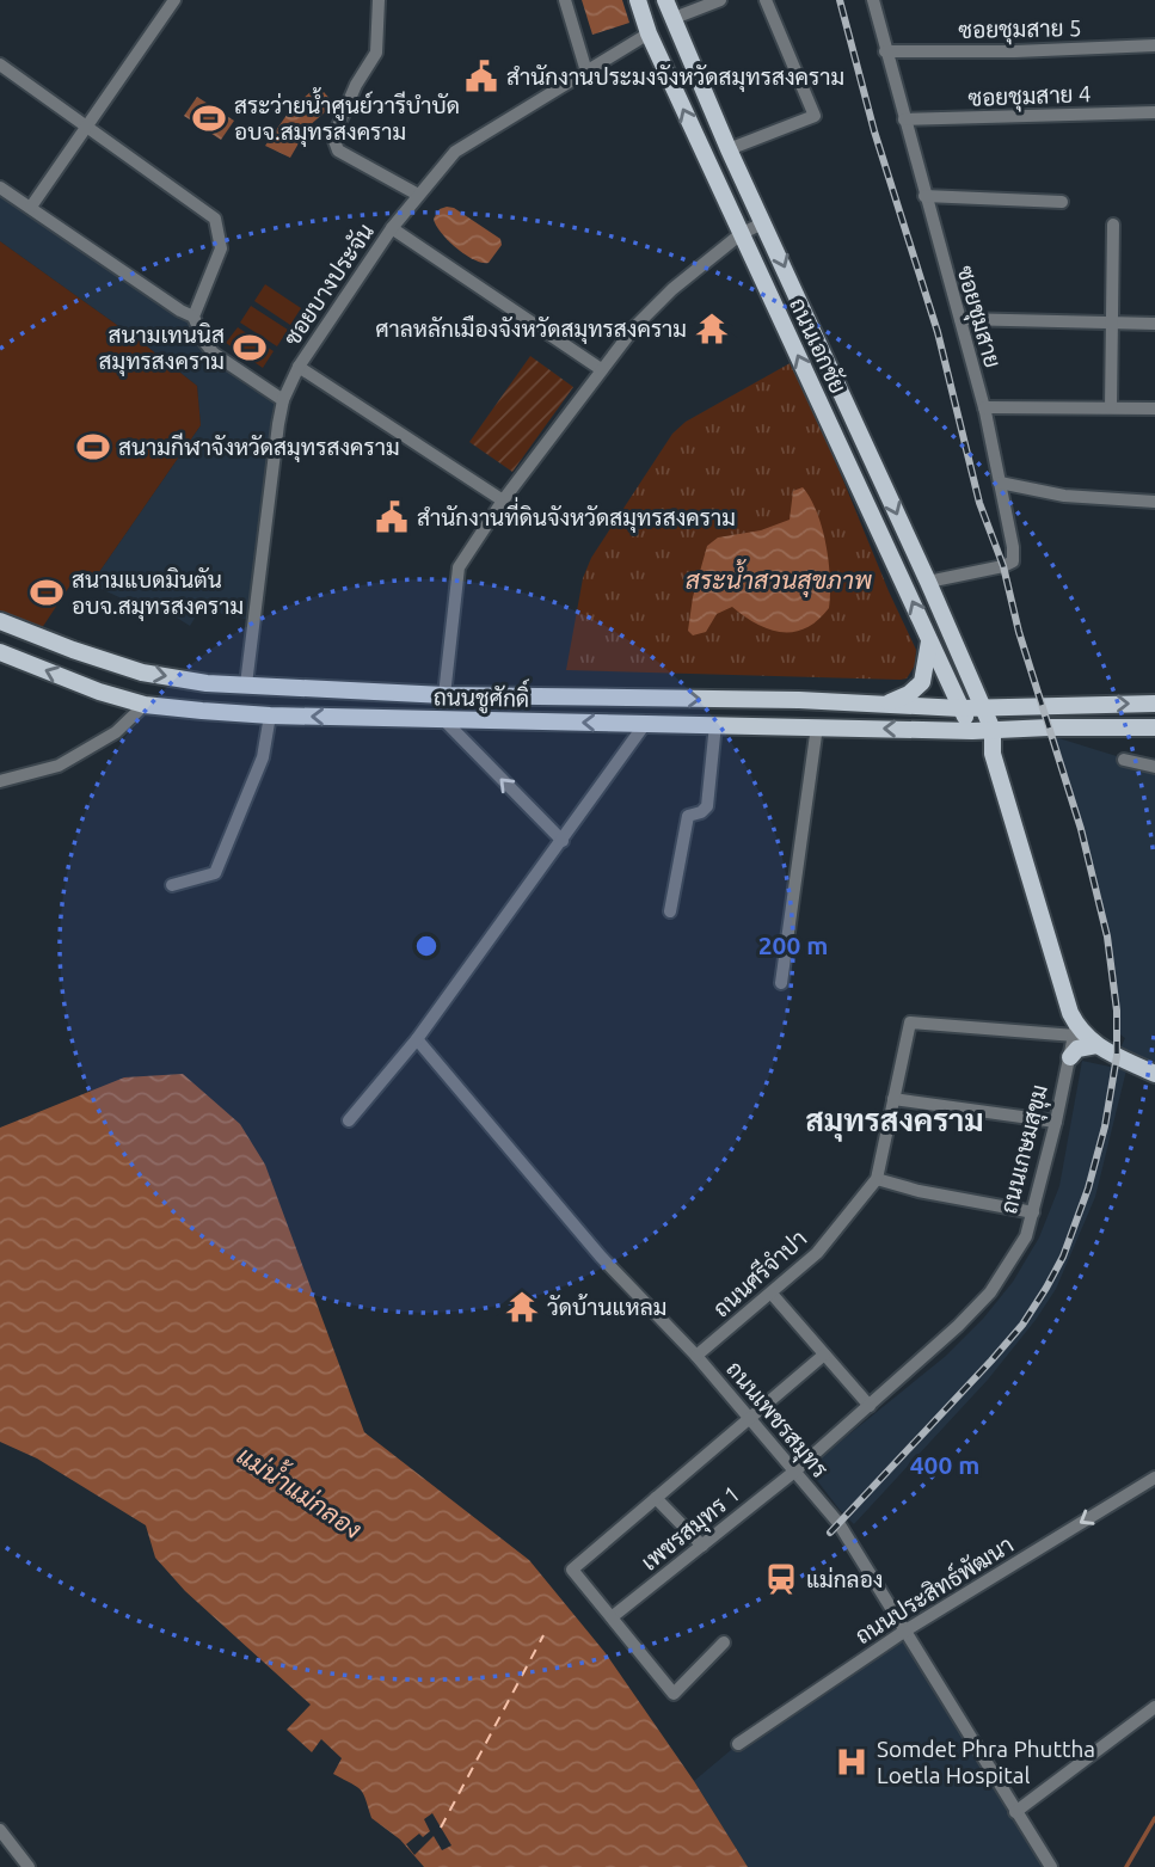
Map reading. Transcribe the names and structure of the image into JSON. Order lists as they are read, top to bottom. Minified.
{"streets":{"main road":["ถนนเอกชัย","ถนนชูศักดิ์","ถนนเกษมสุขุม"],"street":["ซอยชุมสาย 5","ซอยชุมสาย 4","ซอยบางประจัน","ซอยชุมสาย","ถนนศรีจำปา","ถนนเพชรสมุทร","เพชรสมุทร 1","ถนนประสิทธ์พัฒนา"]},"crossings":[["ซอยชุมสาย 5","ซอยชุมสาย"],["ซอยชุมสาย 4","ซอยชุมสาย"],["ซอยบางประจัน","ถนนเอกชัย"],["ซอยบางประจัน","ถนนชูศักดิ์"],["ซอยชุมสาย","ถนนเอกชัย"],["ถนนเอกชัย","ถนนชูศักดิ์"],["ถนนเอกชัย","ถนนเกษมสุขุม"],["ถนนชูศักดิ์","ถนนเกษมสุขุม"],["ถนนเกษมสุขุม","ถนนศรีจำปา"],["ถนนเกษมสุขุม","ถนนเพชรสมุทร"],["ถนนเกษมสุขุม","เพชรสมุทร 1"],["ถนนศรีจำปา","ถนนเพชรสมุทร"],["ถนนเพชรสมุทร","เพชรสมุทร 1"],["ถนนเพชรสมุทร","ถนนประสิทธ์พัฒนา"]],"one_way":["ถนนประสิทธ์พัฒนา"],"districts":["สมุทรสงคราม"],"water":["สระน้ำสวนสุขภาพ","แม่น้ำแม่กลอง"],"places":{"public building":["สำนักงานประมงจังหวัดสมุทรสงคราม","สำนักงานที่ดินจังหวัดสมุทรสงคราม"],"sports":["สระว่ายน้ำศูนย์วารีบำบัด อบจ.สมุทรสงคราม","สนามเทนนิส สมุทรสงคราม","สนามกีฬาจังหวัดสมุทรสงคราม","สนามแบดมินตัน อบจ.สมุทรสงคราม"],"temple":["ศาลหลักเมืองจังหวัดสมุทรสงคราม","วัดบ้านแหลม"],"station":["แม่กลอง"],"hospital":["Somdet Phra Phuttha Loetla Hospital"]},"rings":["200 m","400 m"]}
